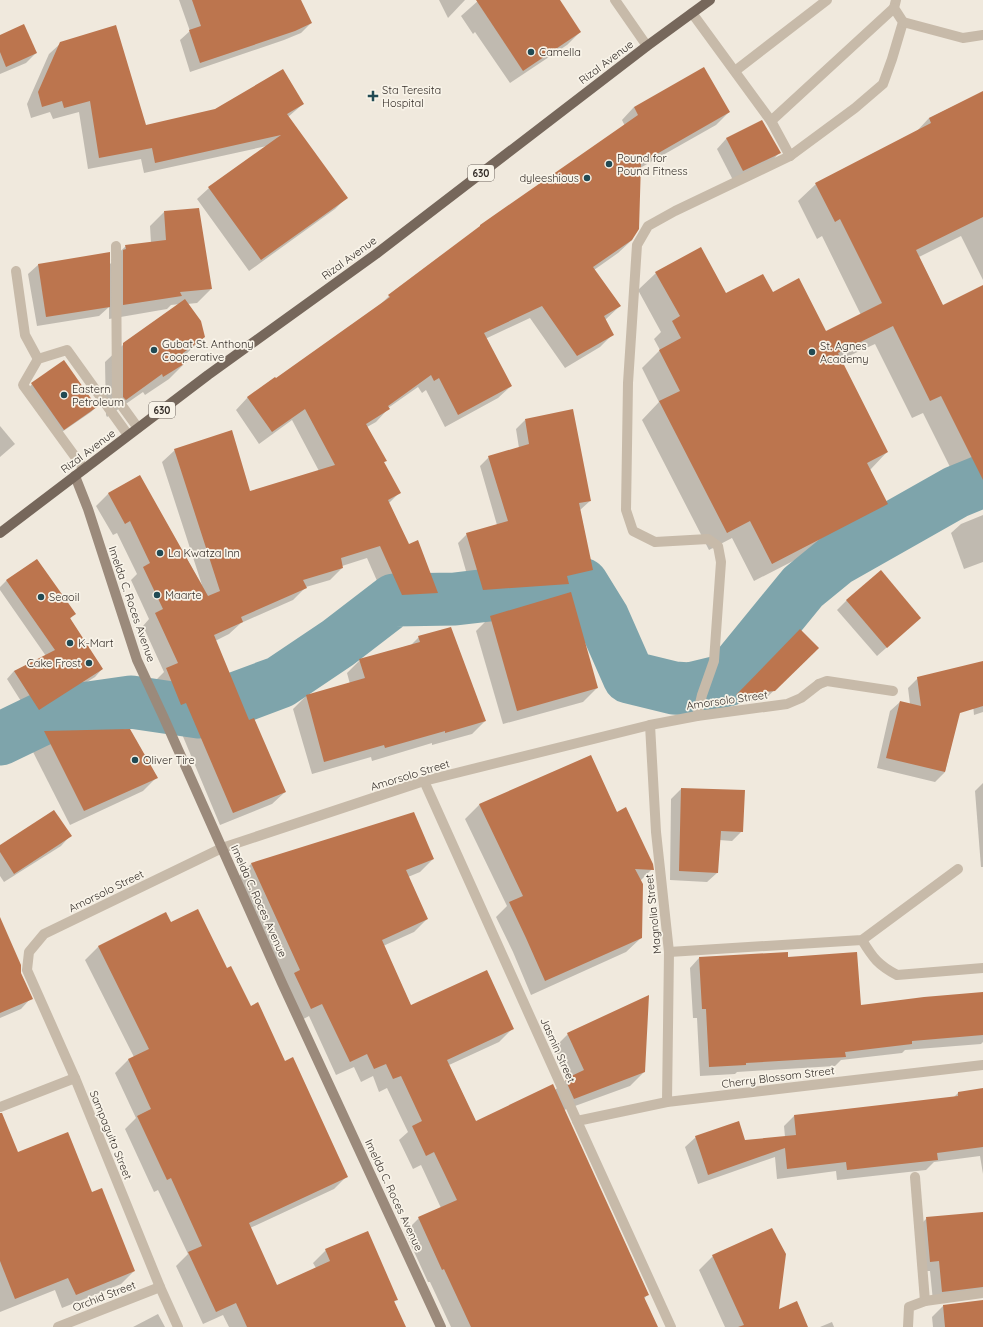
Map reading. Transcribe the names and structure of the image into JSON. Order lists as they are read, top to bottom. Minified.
{"streets":{"main road":["Rizal Avenue","630","Imelda C. Roces Avenue"],"street":["Amorsolo Street","Magnolia Street","Jasmin Street","Cherry Blossom Street","Sampaguita Street","Orchid Street"]},"crossings":[["Rizal Avenue","Imelda C. Roces Avenue"],["Imelda C. Roces Avenue","Amorsolo Street"],["Amorsolo Street","Magnolia Street"],["Amorsolo Street","Jasmin Street"],["Amorsolo Street","Sampaguita Street"],["Magnolia Street","Cherry Blossom Street"],["Jasmin Street","Cherry Blossom Street"],["Sampaguita Street","Orchid Street"]],"places":{"other":["Camella","Pound for Pound Fitness","dyleeshious","Gubat St. Anthony Cooperative","St. Agnes Academy","Eastern Petroleum","La Kwatza Inn","Maarte","Seaoil","K-Mart","Cake Frost","Oliver Tire"],"health":["Sta Teresita Hospital"]}}
